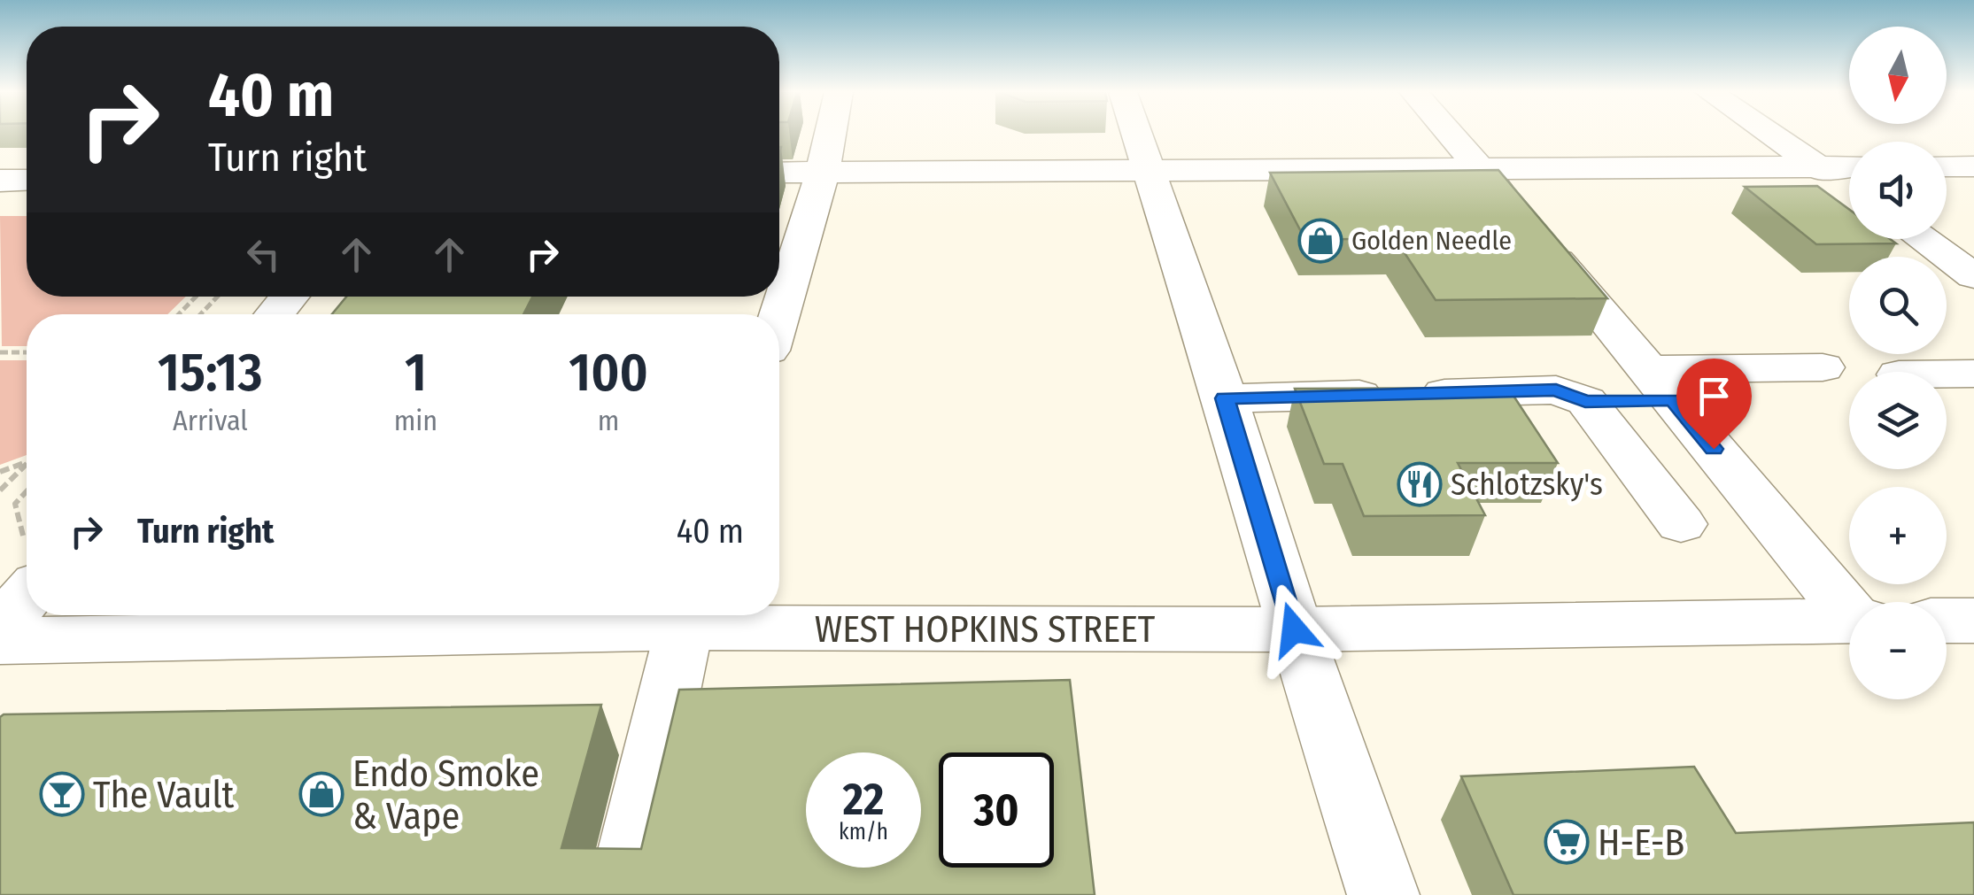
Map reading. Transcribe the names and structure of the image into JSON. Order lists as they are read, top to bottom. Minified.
{"streets":{"street":["WEST HOPKINS STREET"]},"places":{"shop":["Golden Needle","Endo Smoke & Vape"],"restaurant":["Schlotzsky's"],"bar":["The Vault"],"supermarket":["H-E-B"]},"north":"bottom","page":{"map_buttons":["+","−"],"turn":["40 m","Turn right"],"eta":["15:13","Arrival","1","min","100","m"],"list":[{"name":"Turn right","value":"40 m"}],"speed":"22 km/h","limit":"30"}}
